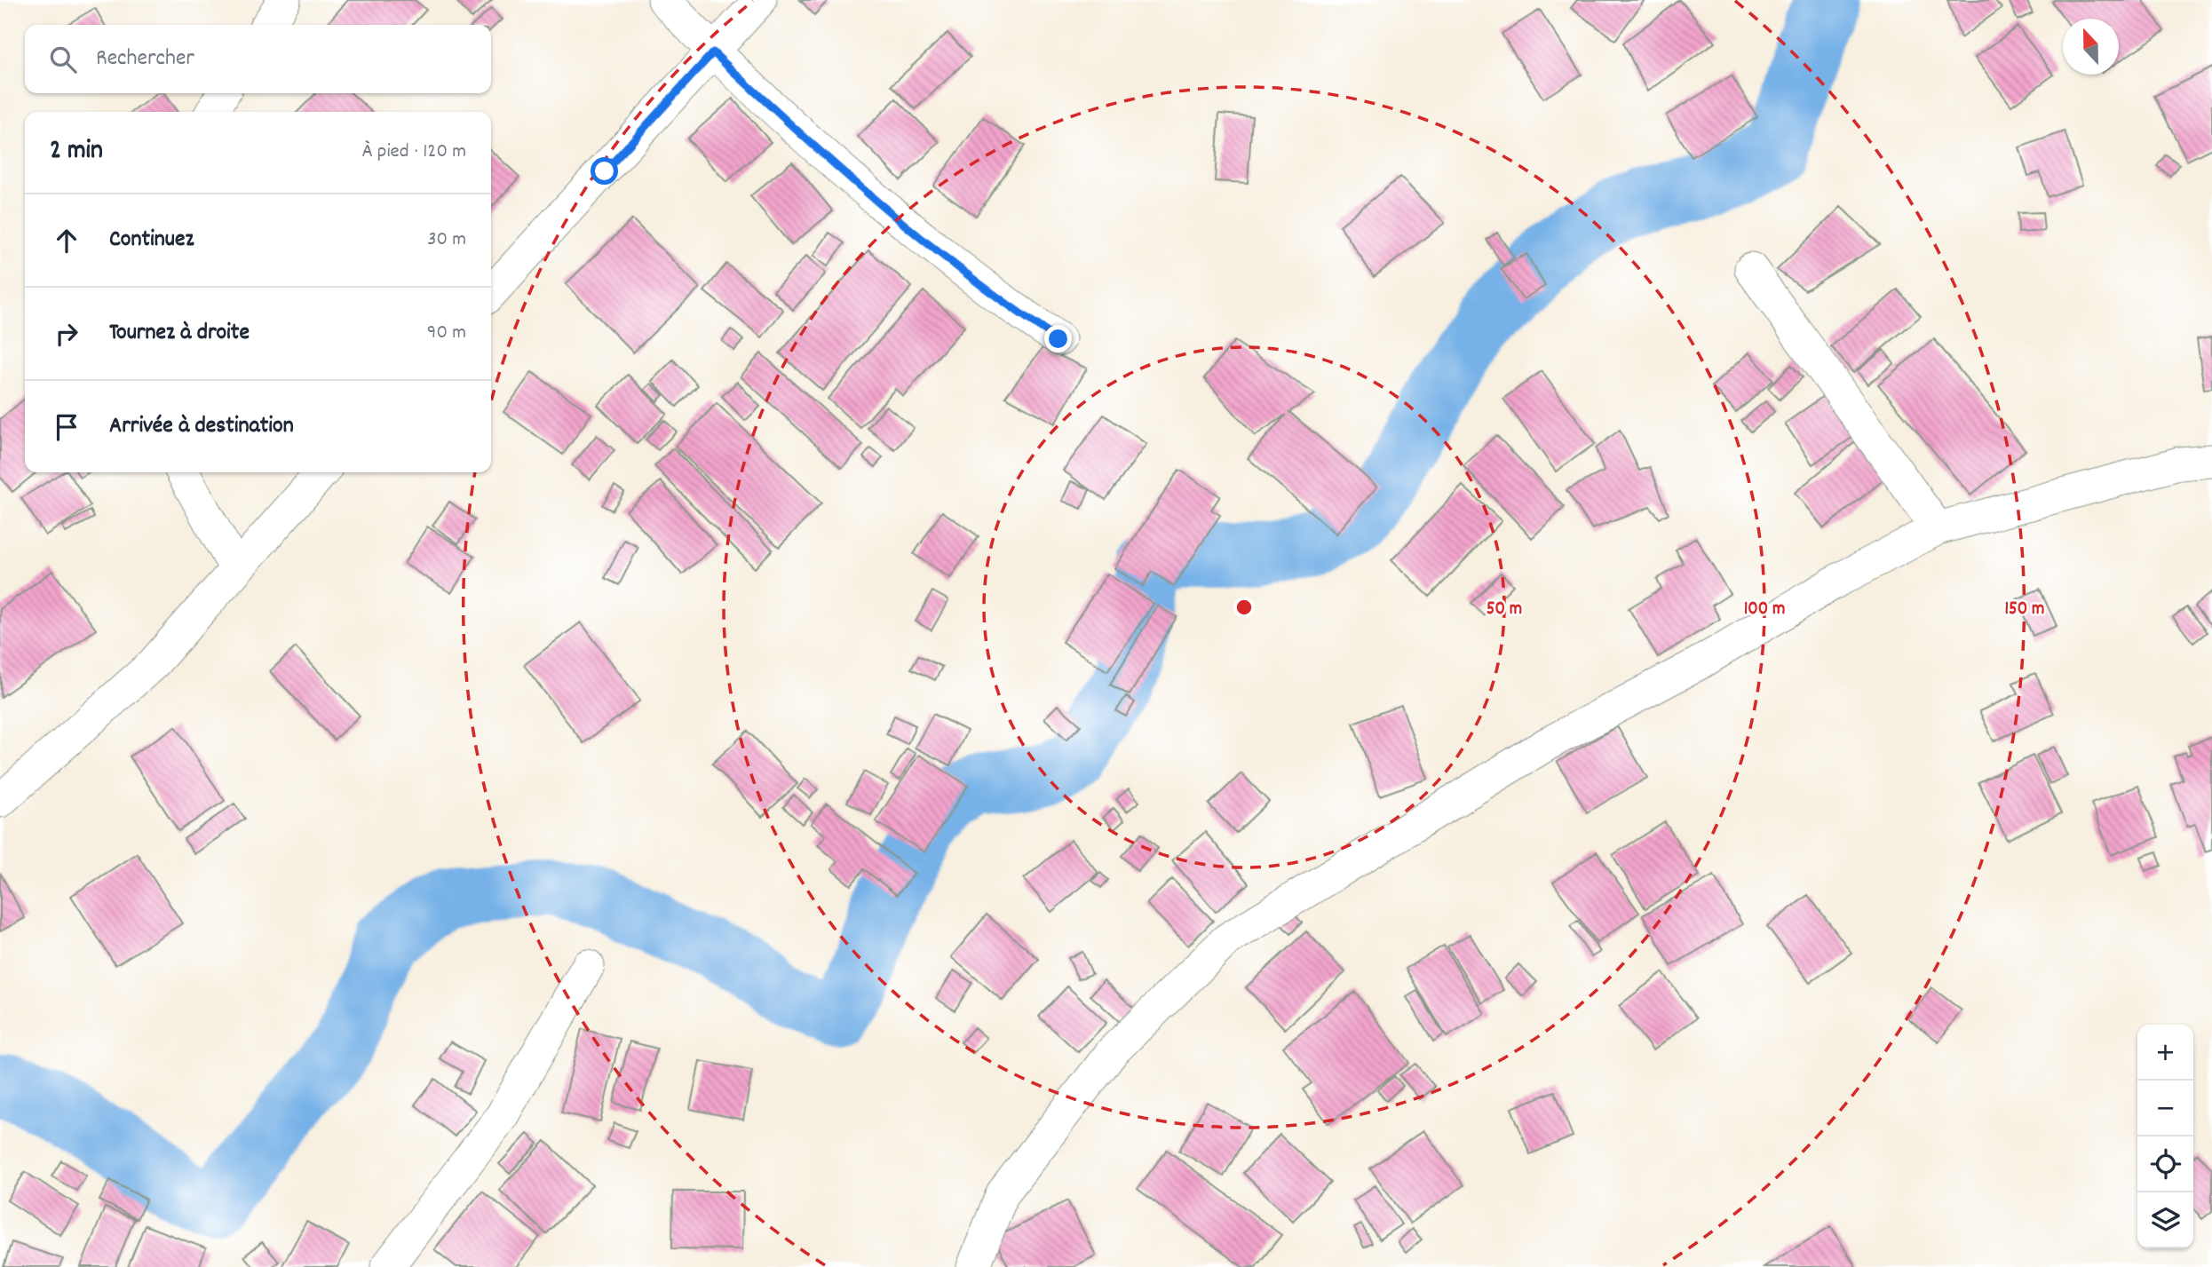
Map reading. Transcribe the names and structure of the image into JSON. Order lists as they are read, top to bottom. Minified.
{"north":"top","page":{"search":"Rechercher","heading":["2 min","À pied · 120 m"],"list":[["Continuez","30 m"],["Tournez à droite","90 m"],"Arrivée à destination"],"map_buttons":["+","−"]},"rings":["50 m","100 m","150 m"]}
